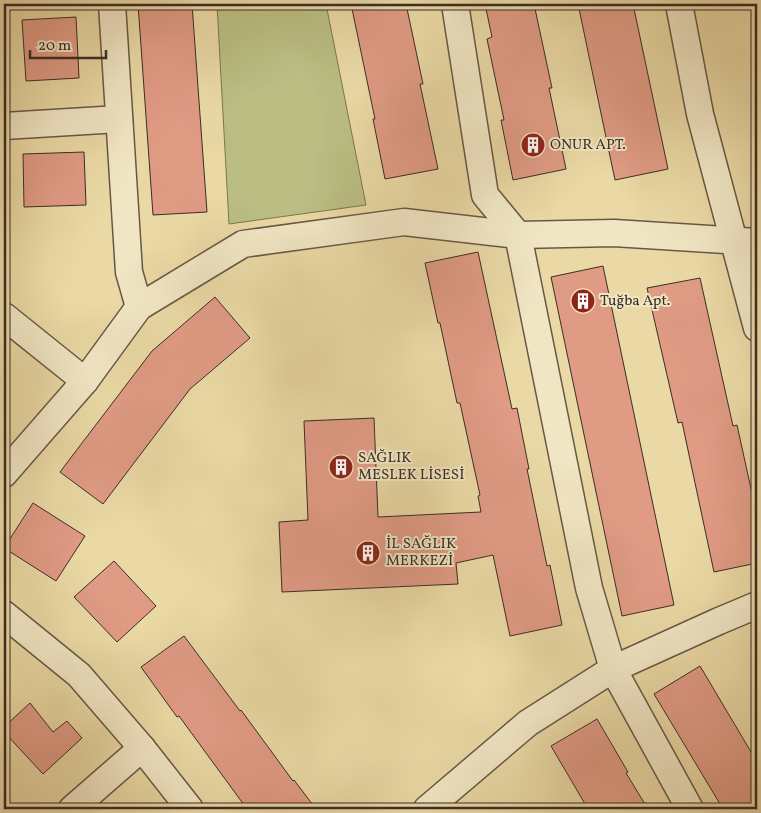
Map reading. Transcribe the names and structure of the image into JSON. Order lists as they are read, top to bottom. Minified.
{"places":{"building":["ONUR APT.","Tuğba Apt.","SAĞLIK MESLEK LİSESİ","İL SAĞLIK MERKEZİ"]},"scale_bar":"20 m"}
